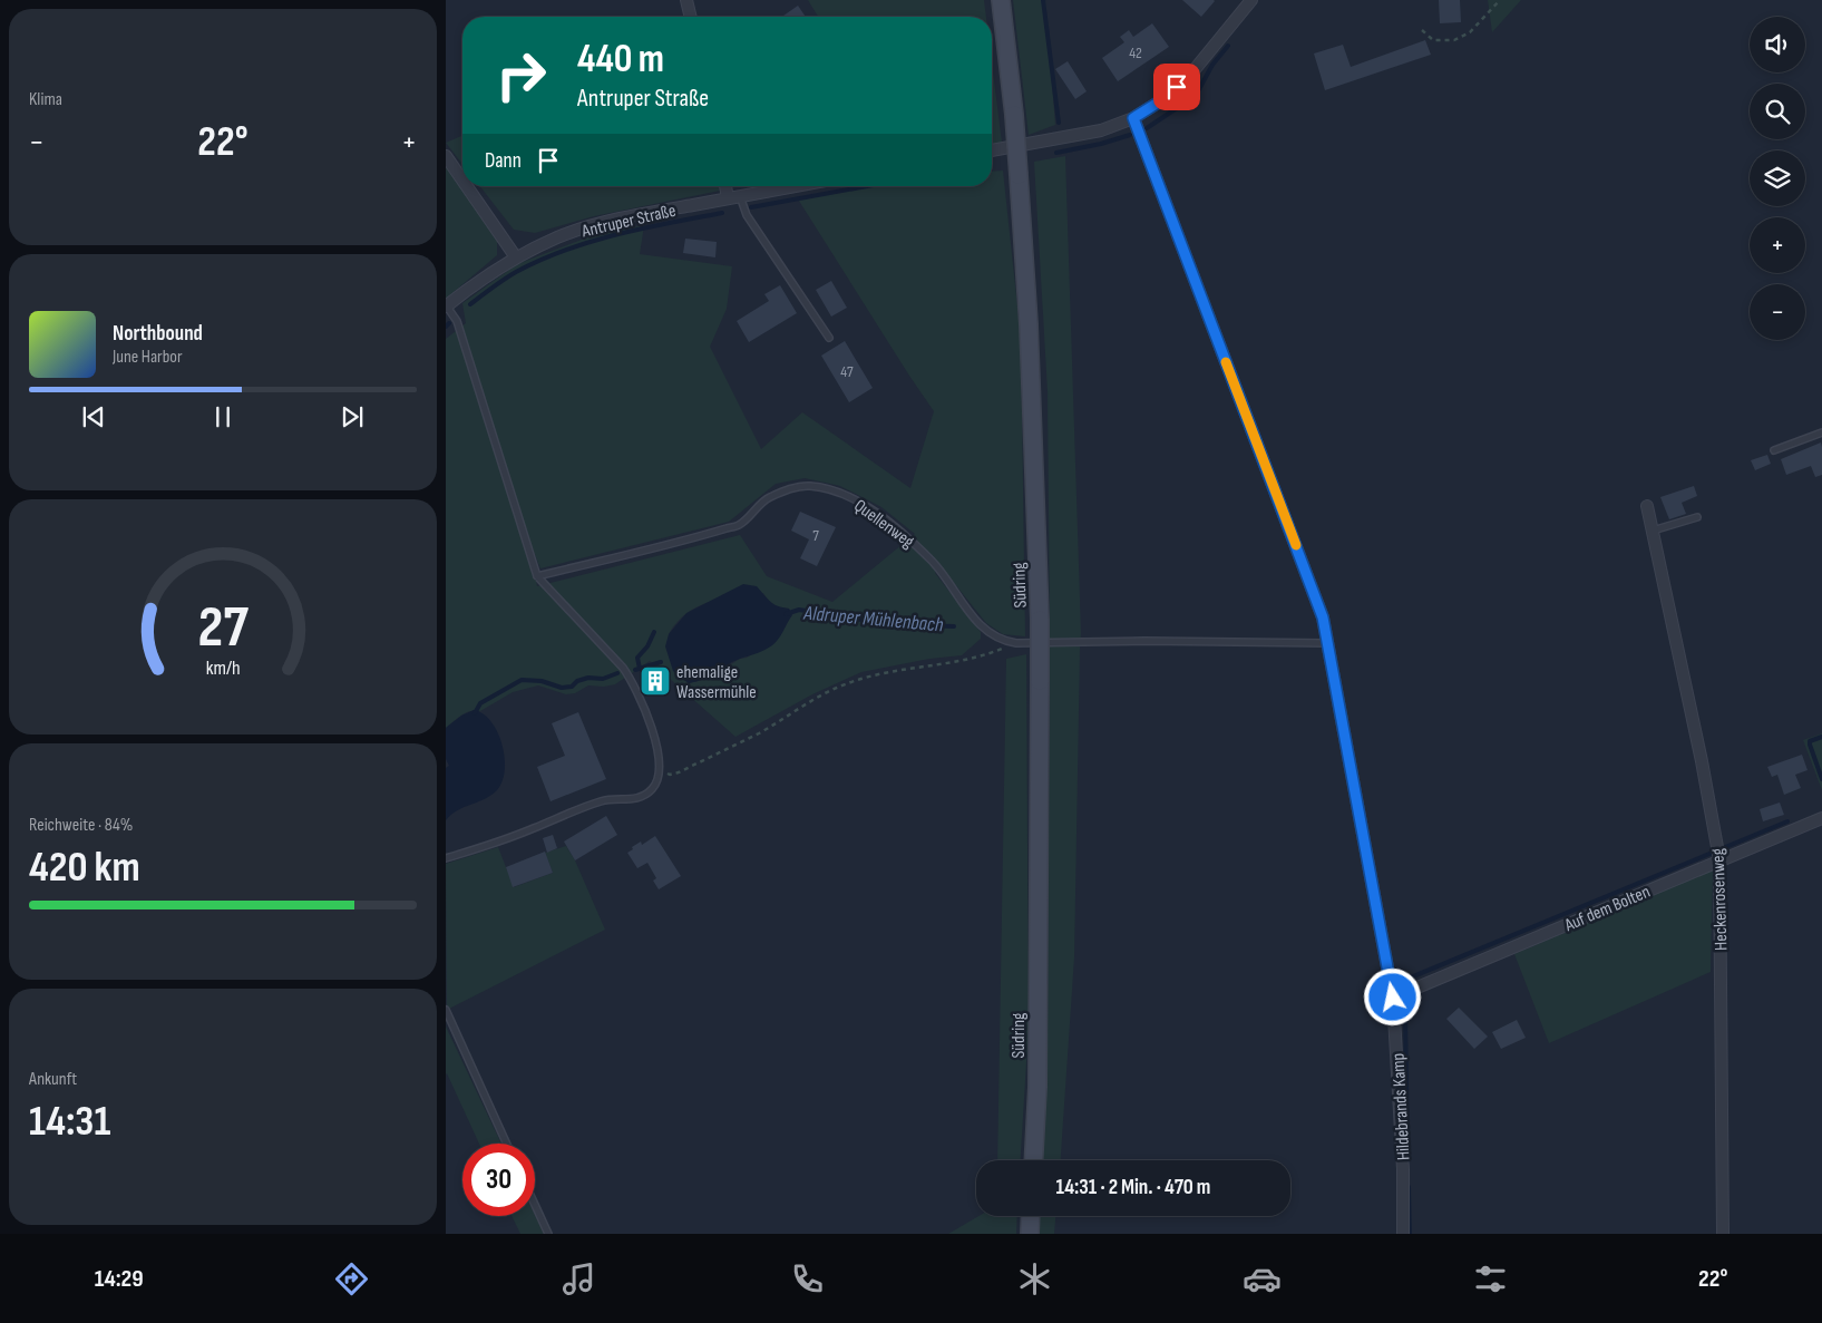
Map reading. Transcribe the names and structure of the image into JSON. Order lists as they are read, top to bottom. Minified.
{"streets":{"main road":["Südring"],"street":["Antruper Straße","Heckenrosenweg","Auf dem Bolten","Hildebrands Kamp"],"lane":["Quellenweg"]},"crossings":[["Quellenweg","Hildebrands Kamp"],["Heckenrosenweg","Auf dem Bolten"],["Auf dem Bolten","Hildebrands Kamp"]],"water":["Aldruper Mühlenbach"],"places":{"building":["ehemalige Wassermühle"]},"house_numbers":["42","47","7"],"page":{"tile":["Klima",["Reichweite · 84%","420 km"],["Ankunft","14:31"]],"map_buttons":["+","−"],"turn":["440 m","Antruper Straße"],"heat":["−","22°","+"],"then":"Dann","song":["Northbound","June Harbor"],"limit":"30","trip":"14:31 · 2 Min. · 470 m","tabs":["14:29","22°"],"gauge":["27","km/h"]}}
